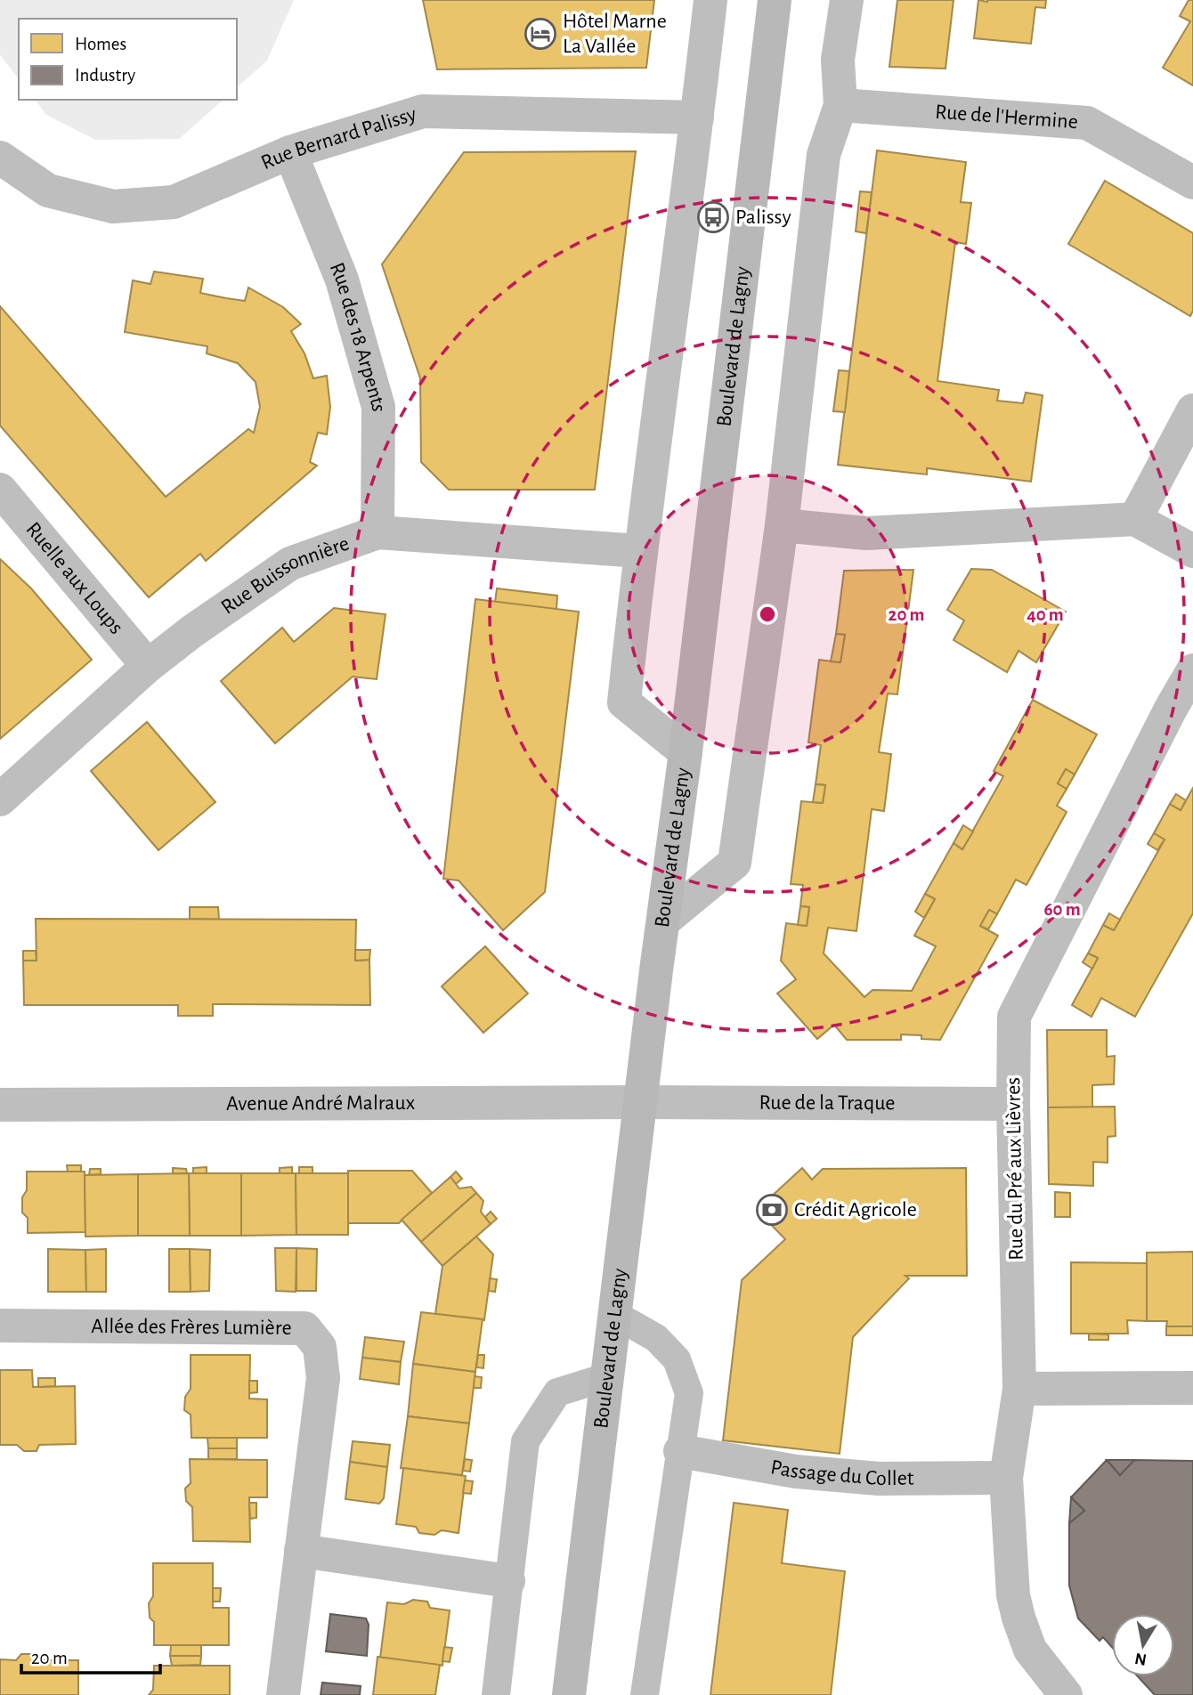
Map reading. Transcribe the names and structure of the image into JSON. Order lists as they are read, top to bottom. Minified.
{"streets":{"main road":["Boulevard de Lagny"],"street":["Rue de l'Hermine","Rue Bernard Palissy","Rue des 18 Arpents","Ruelle aux Loups","Rue Buissonnière","Rue de la Traque","Avenue André Malraux","Rue du Pré aux Lièvres","Allée des Frères Lumière","Passage du Collet"]},"crossings":[["Rue Bernard Palissy","Rue des 18 Arpents"],["Rue des 18 Arpents","Rue Buissonnière"],["Boulevard de Lagny","Rue de la Traque"],["Boulevard de Lagny","Avenue André Malraux"],["Ruelle aux Loups","Rue Buissonnière"],["Rue de la Traque","Avenue André Malraux"],["Rue de la Traque","Rue du Pré aux Lièvres"],["Rue du Pré aux Lièvres","Passage du Collet"]],"places":{"hotel":["Hôtel Marne La Vallée"],"bus stop":["Palissy"],"bank":["Crédit Agricole"]},"legend":["Homes","Industry"],"scale_bar":"20 m","north":"bottom","rings":["20 m","40 m","60 m"]}
